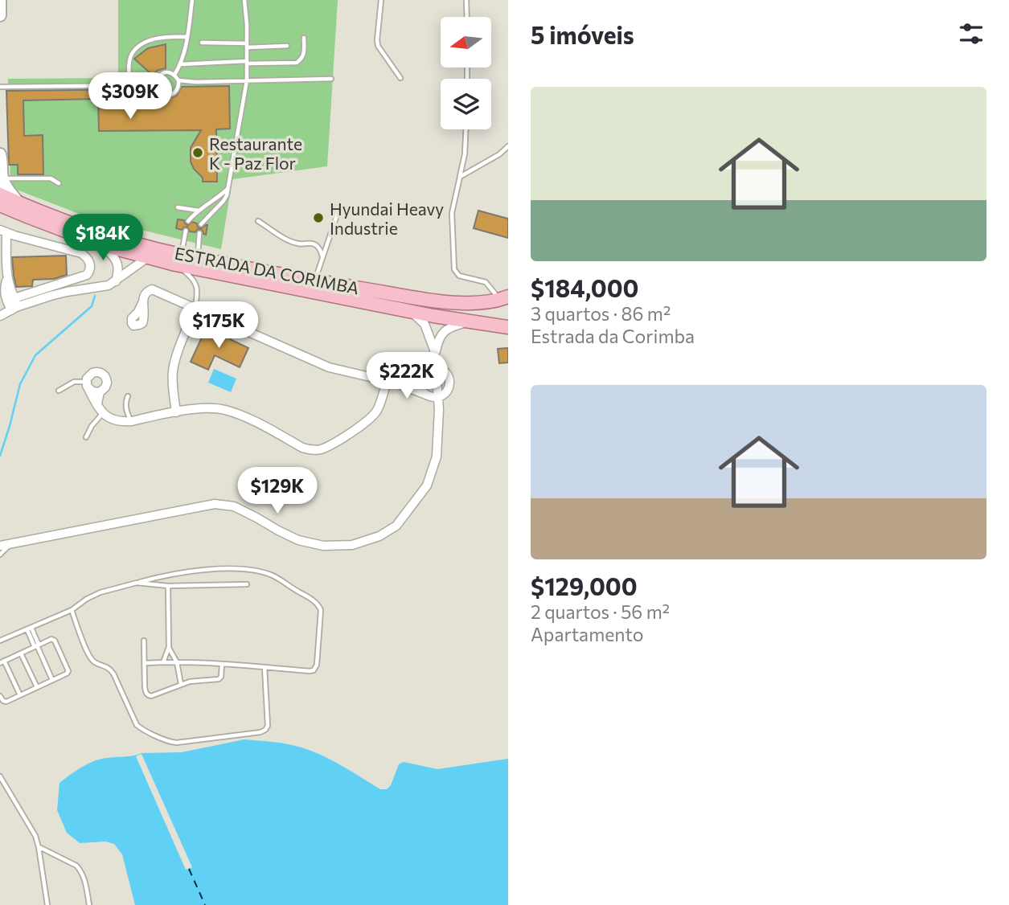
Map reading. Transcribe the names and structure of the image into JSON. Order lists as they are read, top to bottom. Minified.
{"streets":{"main road":["ESTRADA DA CORIMBA"]},"places":["Restaurante K - Paz Flor","Hyundai Heavy Industrie"],"north":"left","page":{"heading":"5 imóveis","list":[{"name":"$184,000","note":"3 quartos · 86 m² · Estrada da Corimba"},{"name":"$129,000","note":"2 quartos · 56 m² · Apartamento"}],"price":["$309K","$184K","$175K","$222K","$129K"]}}
